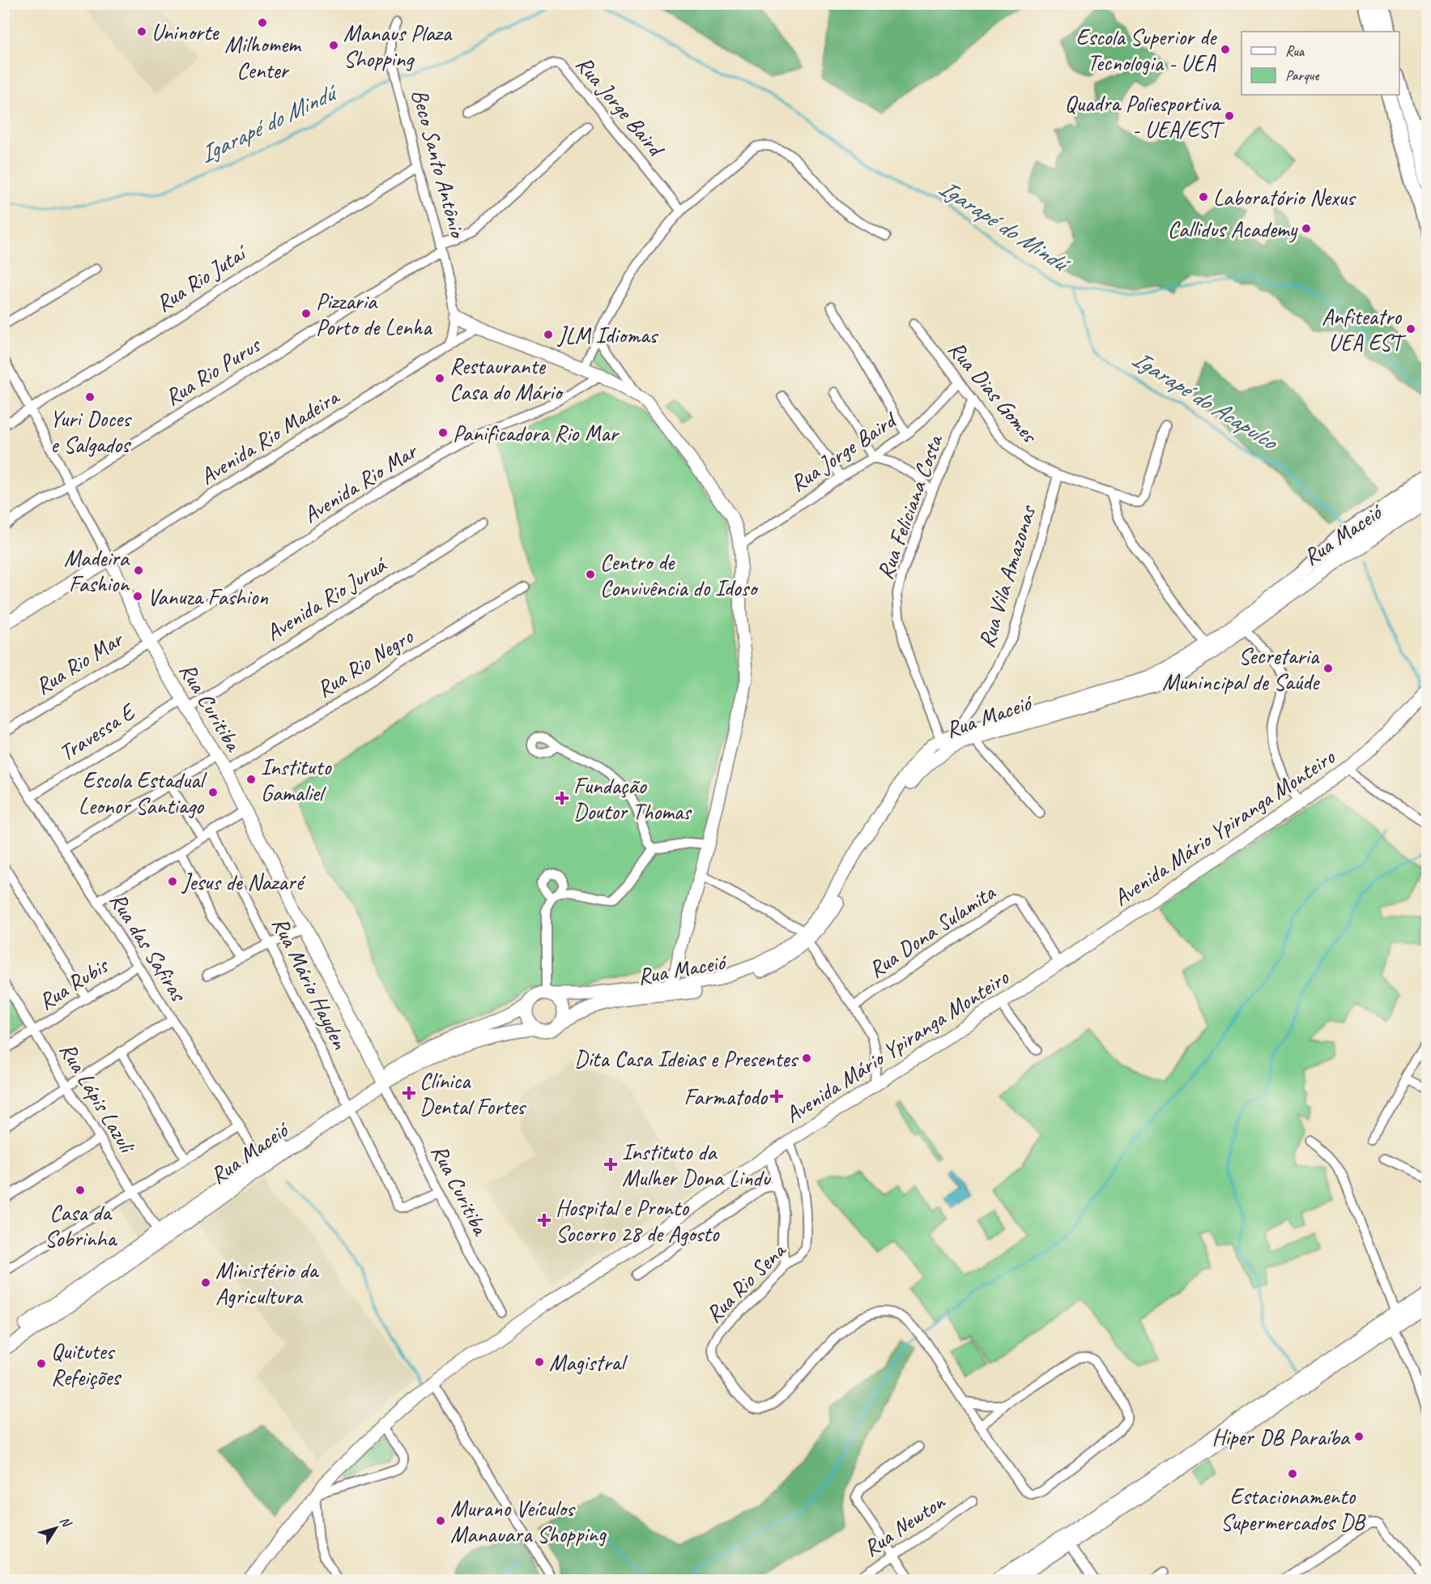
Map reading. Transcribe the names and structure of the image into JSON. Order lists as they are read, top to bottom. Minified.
{"streets":{"main road":["Rua Maceió","Rua Curitiba","Avenida Mário Ypiranga Monteiro"],"street":["Rua Jorge Baird","Beco Santo Antônio","Rua Rio Jutaí","Rua Rio Purus","Rua Dias Gomes","Avenida Rio Madeira","Avenida Rio Mar","Rua Feliciana Costa","Rua Vila Amazonas","Avenida Rio Juruá","Rua Rio Mar","Rua Rio Negro","Travessa E","Rua Dona Sulamita","Rua das Safiras","Rua Mário Hayden","Rua Rubis","Rua Lápis Lazuli","Rua Rio Sena","Rua Newton"]},"crossings":[["Rua Jorge Baird","Rua Dias Gomes"],["Beco Santo Antônio","Rua Rio Jutaí"],["Beco Santo Antônio","Rua Rio Purus"],["Rua Rio Jutaí","Rua Curitiba"],["Rua Rio Purus","Rua Curitiba"],["Rua Dias Gomes","Rua Feliciana Costa"],["Rua Dias Gomes","Rua Vila Amazonas"],["Avenida Rio Madeira","Rua Curitiba"],["Avenida Rio Mar","Rua Rio Mar"],["Avenida Rio Mar","Rua Curitiba"],["Rua Feliciana Costa","Rua Maceió"],["Rua Feliciana Costa","Rua Vila Amazonas"],["Rua Maceió","Rua Vila Amazonas"],["Rua Maceió","Rua Curitiba"],["Rua Maceió","Rua das Safiras"],["Rua Maceió","Rua Mário Hayden"],["Rua Maceió","Rua Lápis Lazuli"],["Avenida Rio Juruá","Rua Curitiba"],["Avenida Rio Juruá","Travessa E"],["Rua Rio Mar","Rua Curitiba"],["Rua Rio Negro","Rua Curitiba"],["Rua Curitiba","Travessa E"],["Rua Curitiba","Rua Mário Hayden"],["Travessa E","Rua das Safiras"],["Avenida Mário Ypiranga Monteiro","Rua Dona Sulamita"],["Avenida Mário Ypiranga Monteiro","Rua Rio Sena"],["Rua das Safiras","Rua Rubis"],["Rua Rubis","Rua Lápis Lazuli"]],"water":["Igarapé do Mindú","Igarapé do Acapulco"],"places":{"other":["Milhomem Center","Uninorte","Manaus Plaza Shopping","Escola Superior de Tecnologia - UEA","Quadra Poliesportiva - UEA/EST","Laboratório Nexus","Callidus Academy","Pizzaria Porto de Lenha","Anfiteatro UEA EST","JLM Idiomas","Restaurante Casa do Mário","Yuri Doces e Salgados","Panificadora Rio Mar","Madeira Fashion","Centro de Convivência do Idoso","Vanuza Fashion","Secretaria Munincipal de Saúde","Instituto Gamaliel","Escola Estadual Leonor Santiago","Jesus de Nazaré","Dita Casa Ideias e Presentes","Casa da Sobrinha","Ministério da Agricultura","Magistral","Quitutes Refeições","Hiper DB Paraíba","Estacionamento Supermercados DB","Murano Veículos Manauara Shopping"],"health":["Fundação Doutor Thomas","Clínica Dental Fortes","Farmatodo","Instituto da Mulher Dona Lindu","Hospital e Pronto Socorro 28 de Agosto"]},"legend":["Rua","Parque"],"north":"top right"}
